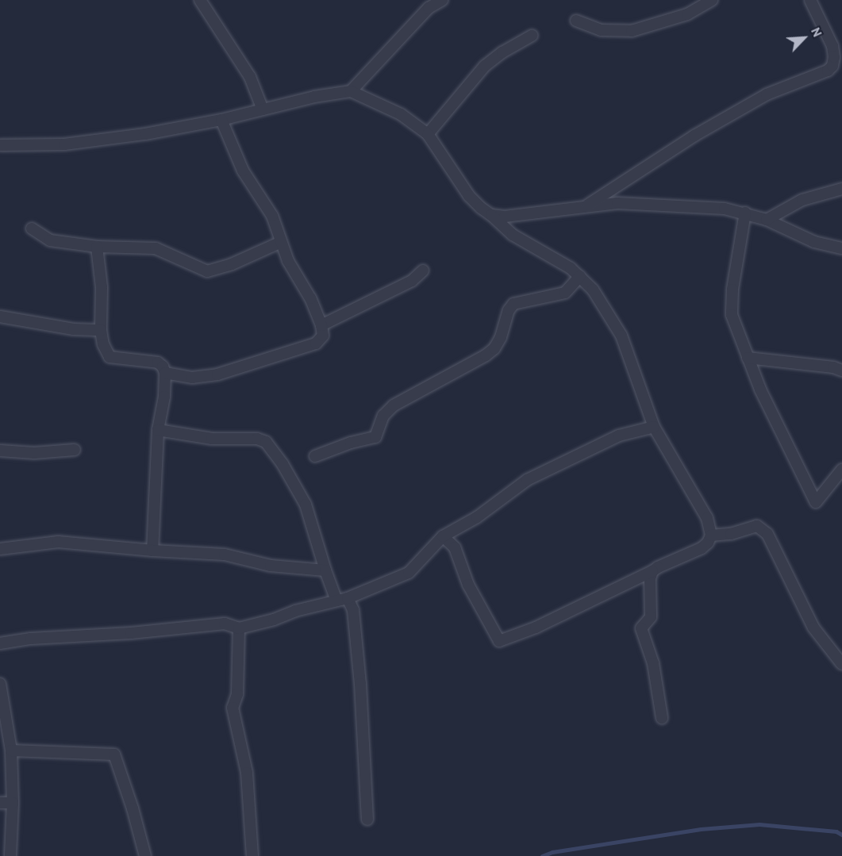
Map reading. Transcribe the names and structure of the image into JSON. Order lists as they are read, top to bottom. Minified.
{"north":"top right"}
